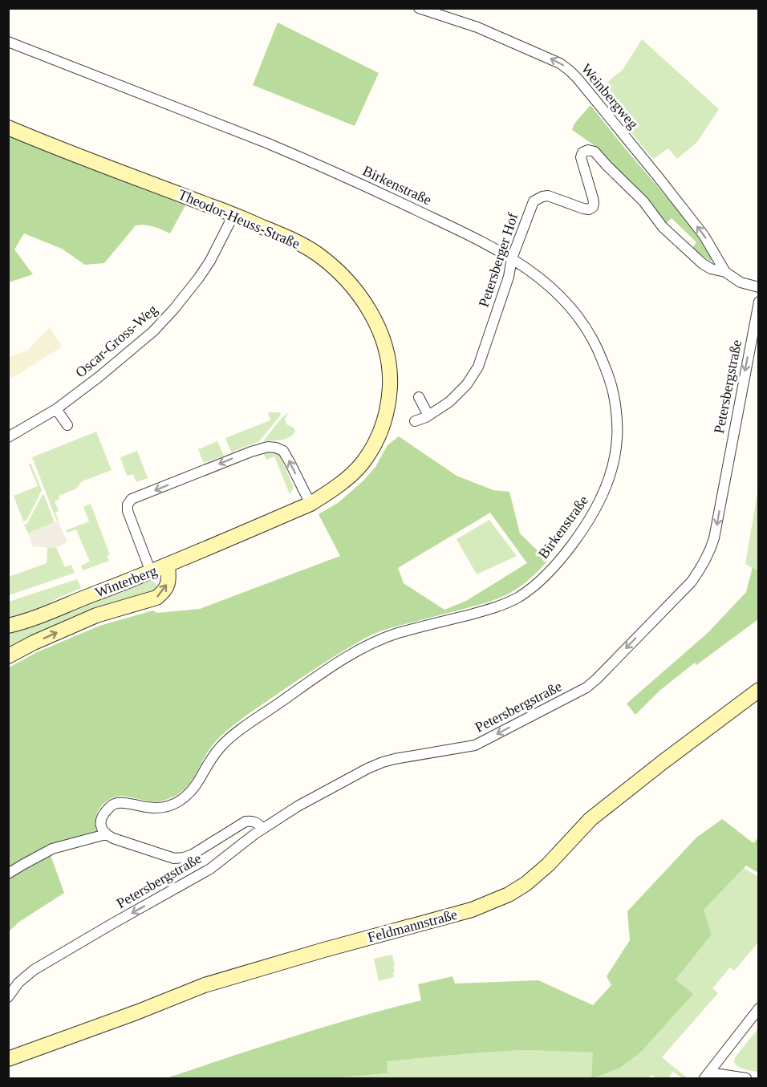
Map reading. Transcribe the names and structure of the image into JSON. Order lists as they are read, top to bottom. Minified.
{"streets":{"street":["Weinbergweg","Birkenstraße","Theodor-Heuss-Straße","Petersberger Hof","Oscar-Gross-Weg","Petersbergstraße","Winterberg","Feldmannstraße"]},"crossings":[["Weinbergweg","Petersberger Hof"],["Birkenstraße","Petersberger Hof"],["Theodor-Heuss-Straße","Oscar-Gross-Weg"],["Theodor-Heuss-Straße","Winterberg"]],"one_way":["Weinbergweg","Petersbergstraße"]}
